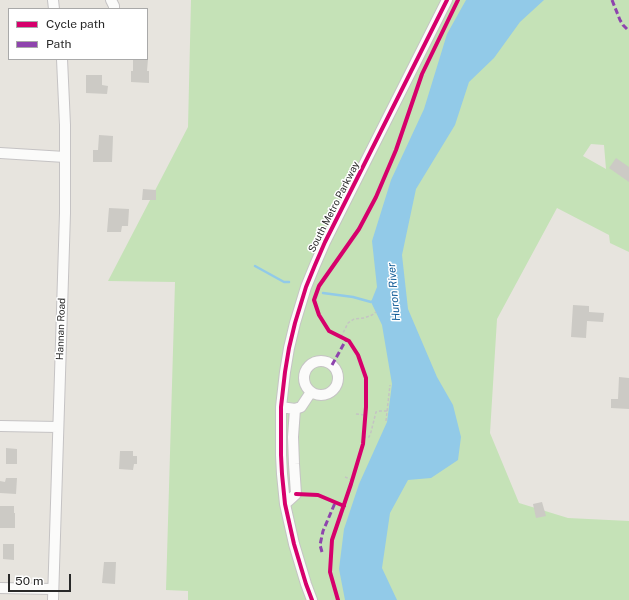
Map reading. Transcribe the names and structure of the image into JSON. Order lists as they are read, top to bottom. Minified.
{"streets":{"street":["South Metro Parkway","Hannan Road"]},"water":["Huron River"],"legend":["Cycle path","Path"],"scale_bar":"50 m"}
